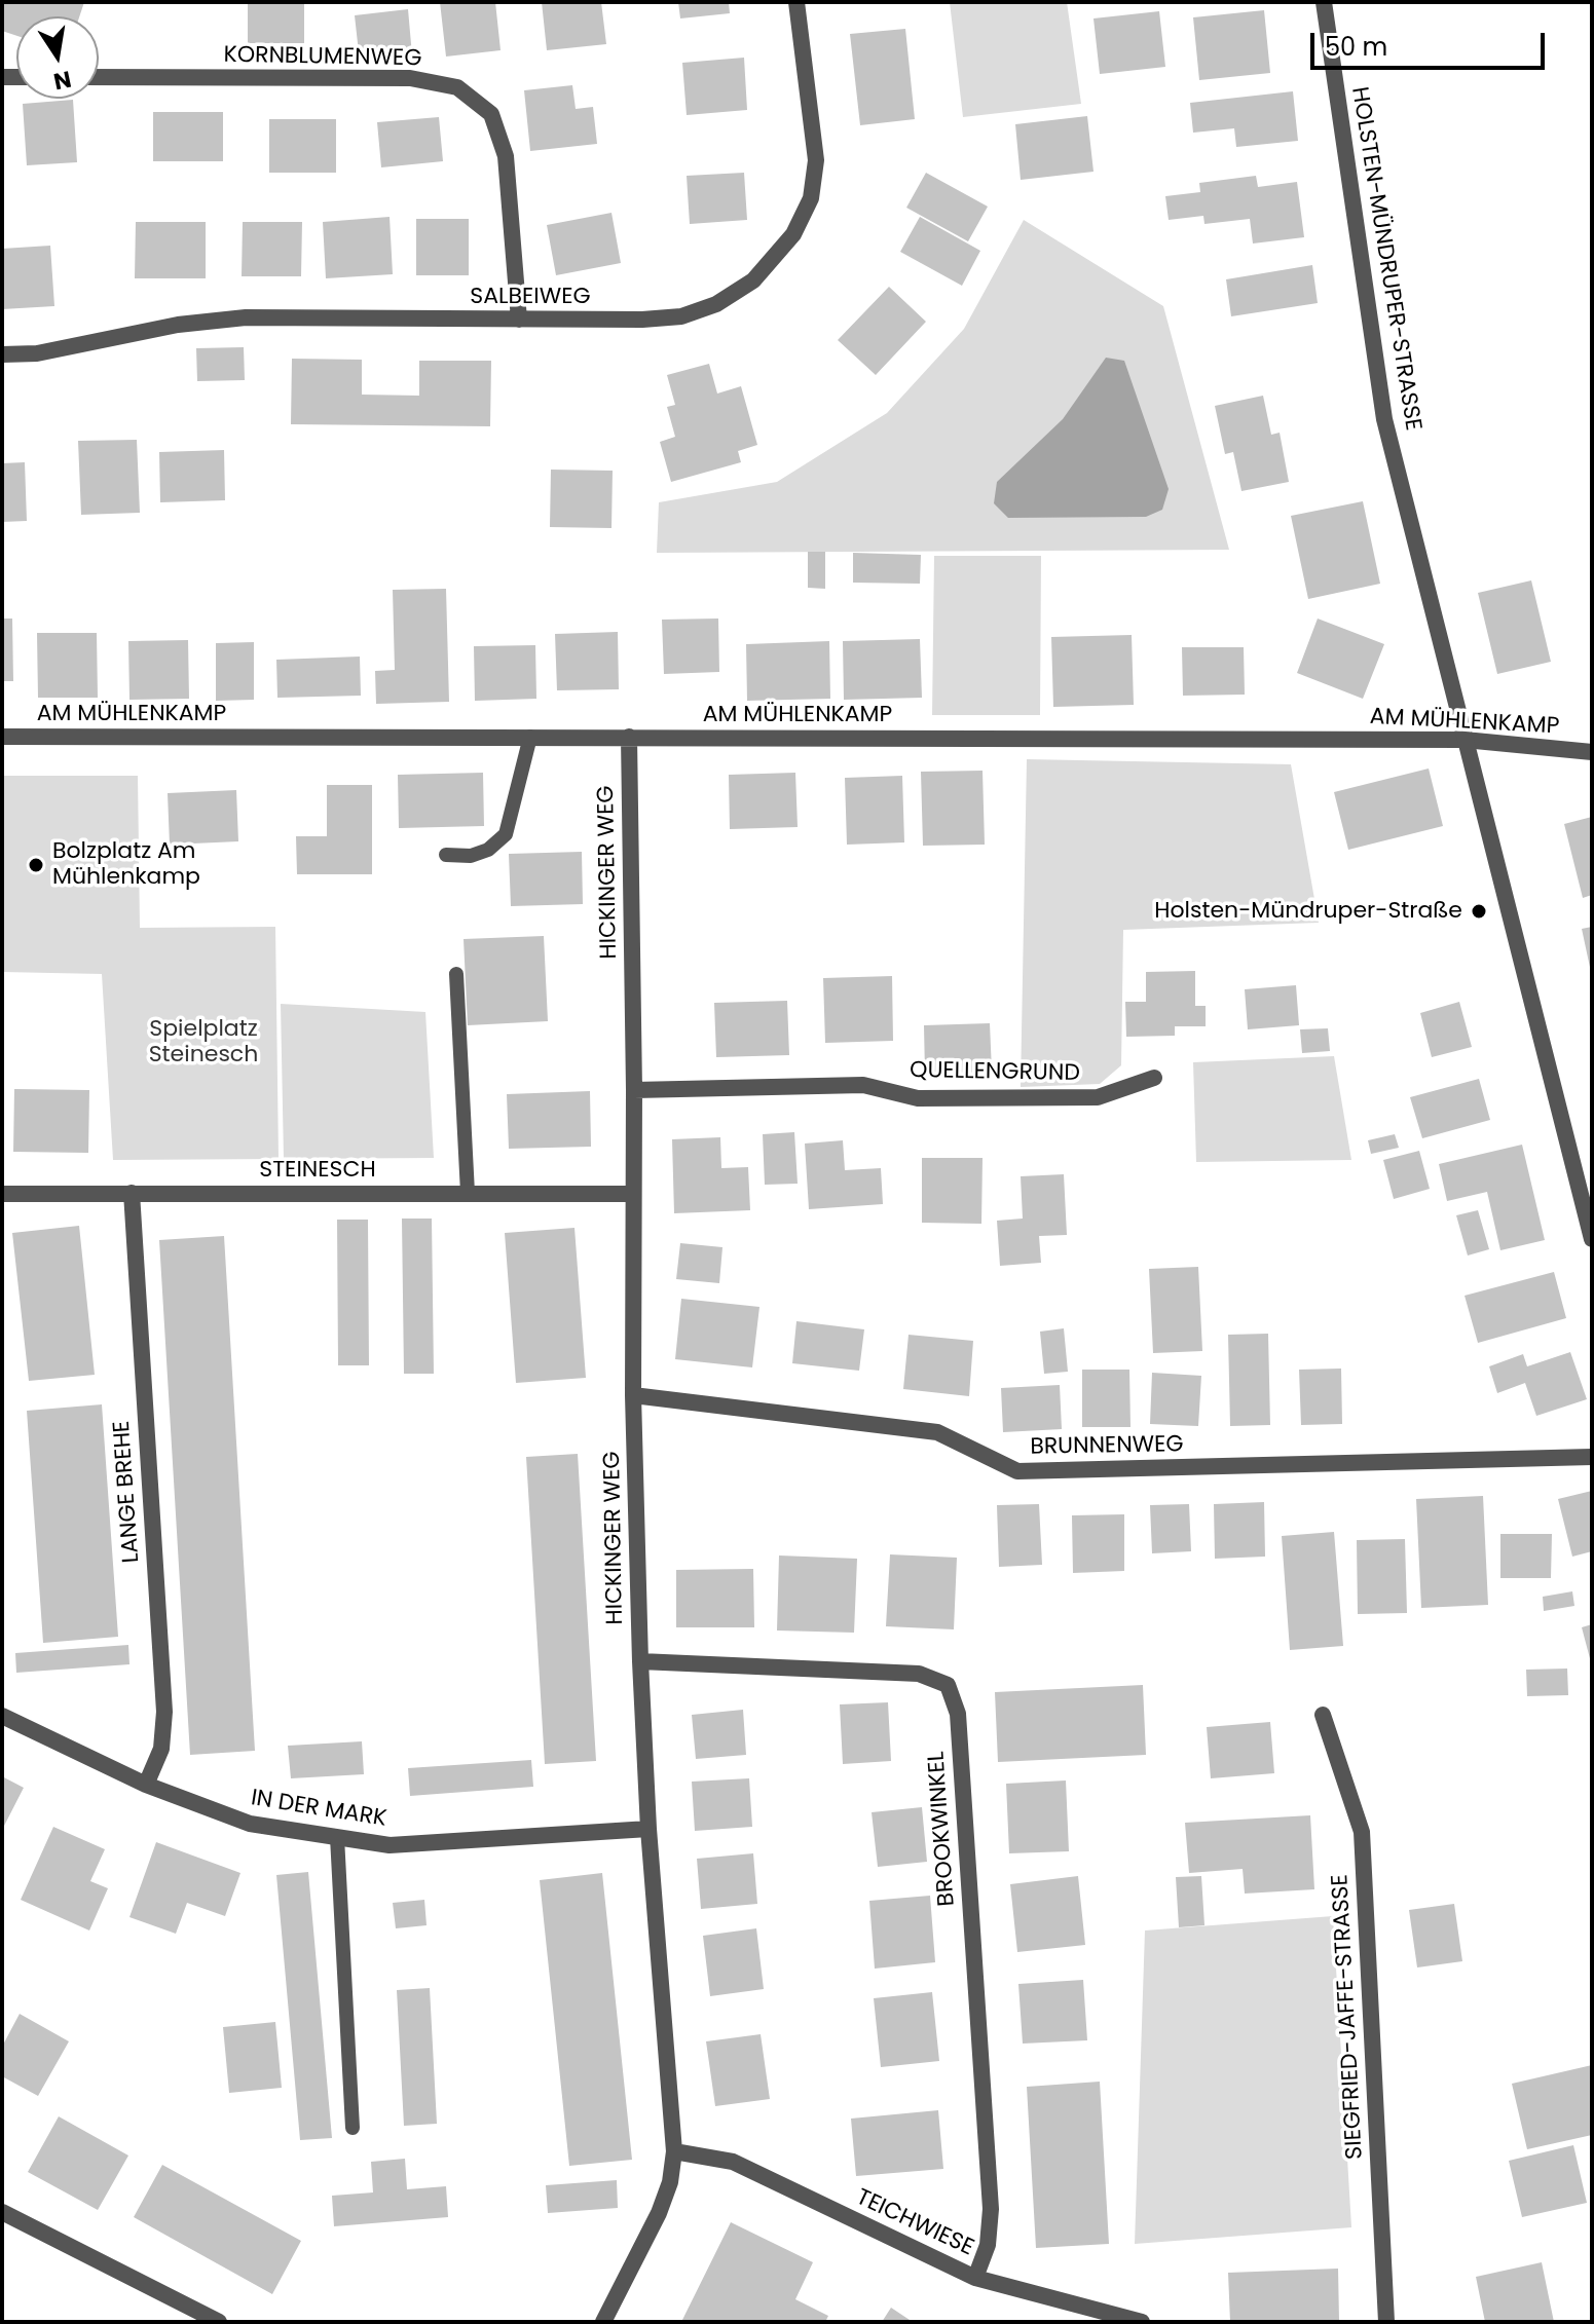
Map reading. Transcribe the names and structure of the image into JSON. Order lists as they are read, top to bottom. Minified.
{"streets":{"street":["KORNBLUMENWEG","HOLSTEN-MÜNDRUPER-STRASSE","SALBEIWEG","AM MÜHLENKAMP","HICKINGER WEG","QUELLENGRUND","STEINESCH","BRUNNENWEG","LANGE BREHE","IN DER MARK","BROOKWINKEL","SIEGFRIED-JAFFE-STRASSE","TEICHWIESE"]},"crossings":[["KORNBLUMENWEG","SALBEIWEG"],["HOLSTEN-MÜNDRUPER-STRASSE","AM MÜHLENKAMP"],["AM MÜHLENKAMP","HICKINGER WEG"],["HICKINGER WEG","QUELLENGRUND"],["HICKINGER WEG","STEINESCH"],["HICKINGER WEG","BRUNNENWEG"],["HICKINGER WEG","IN DER MARK"],["HICKINGER WEG","BROOKWINKEL"],["HICKINGER WEG","TEICHWIESE"],["STEINESCH","LANGE BREHE"],["LANGE BREHE","IN DER MARK"],["BROOKWINKEL","TEICHWIESE"]],"parks":["Spielplatz Steinesch"],"places":["Bolzplatz Am Mühlenkamp","Holsten-Mündruper-Straße"],"scale_bar":"50 m","north":"bottom"}
